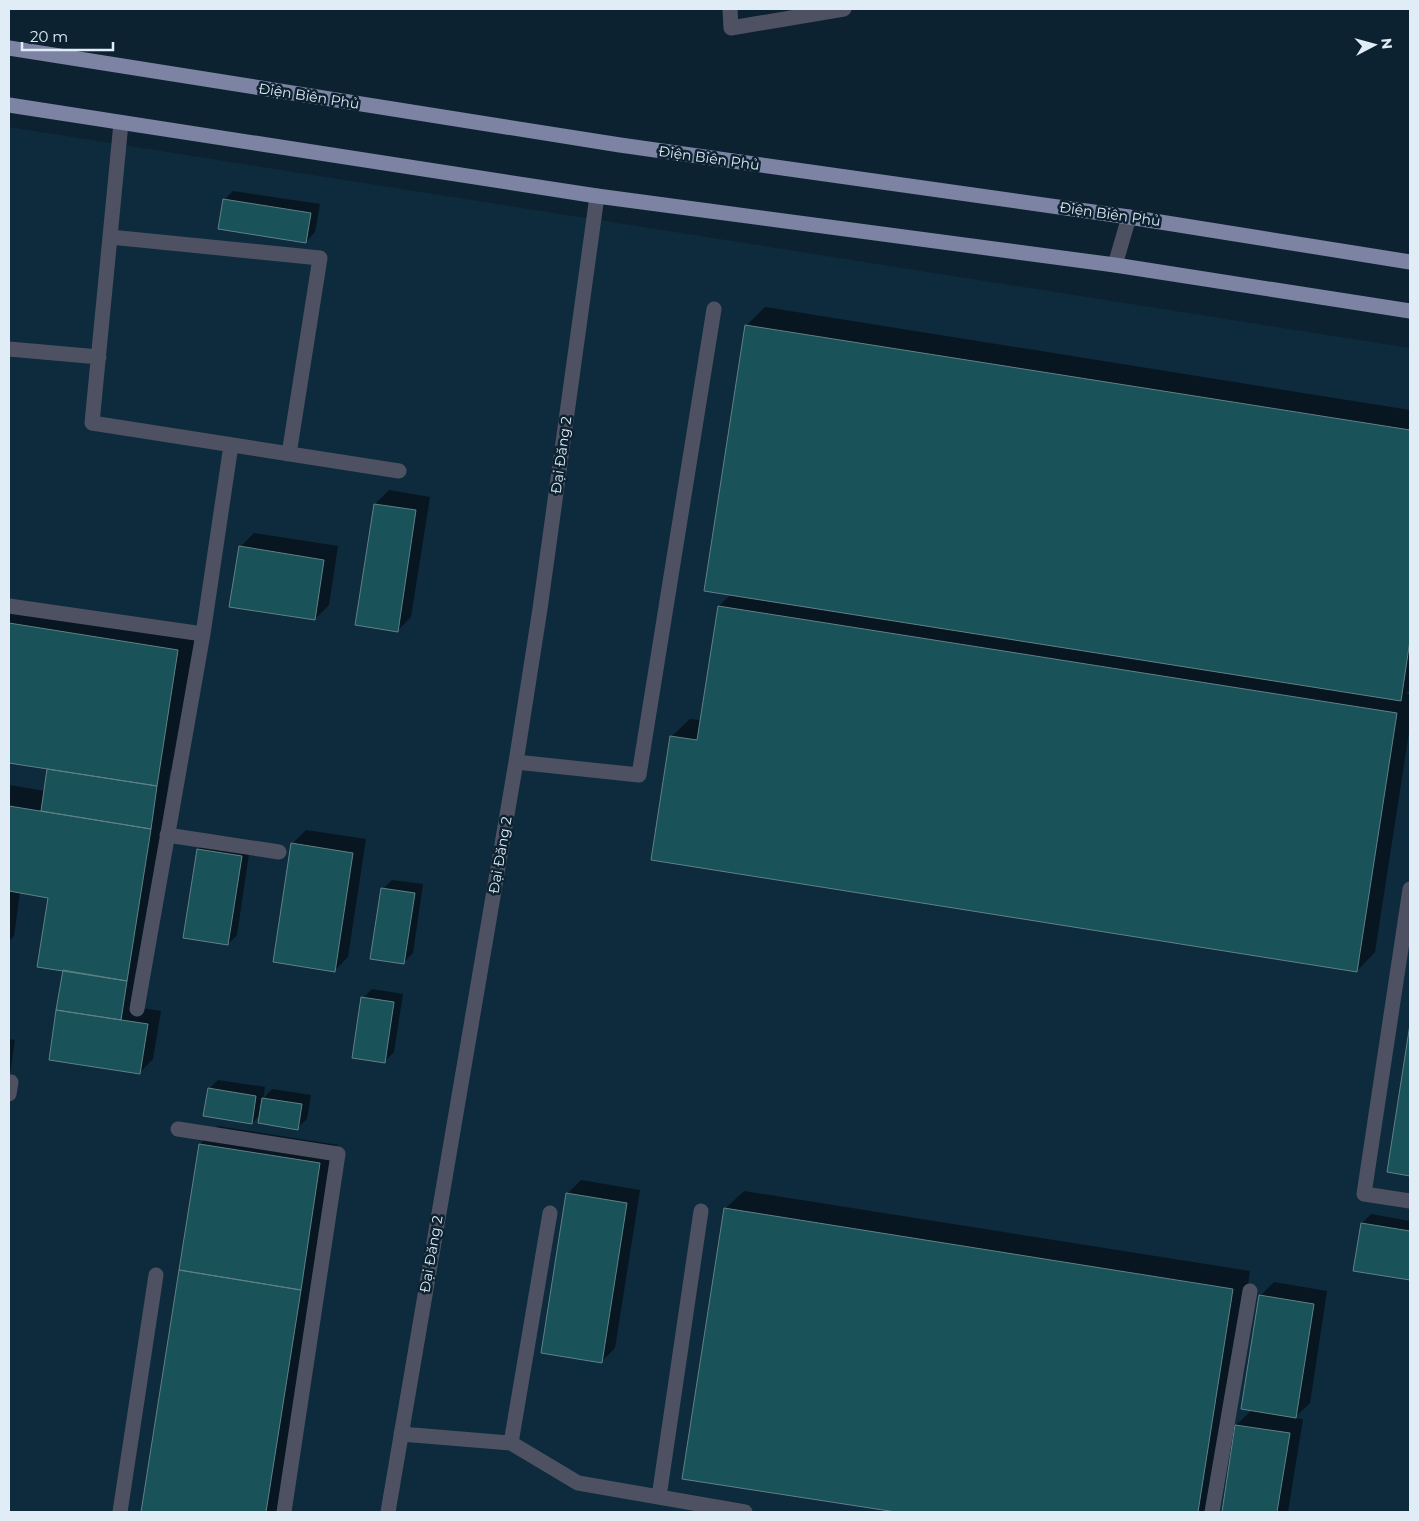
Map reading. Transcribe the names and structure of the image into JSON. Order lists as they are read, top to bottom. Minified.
{"streets":{"main road":["Điện Biên Phủ"],"street":["Đại Đăng 2"]},"scale_bar":"20 m","north":"right"}
